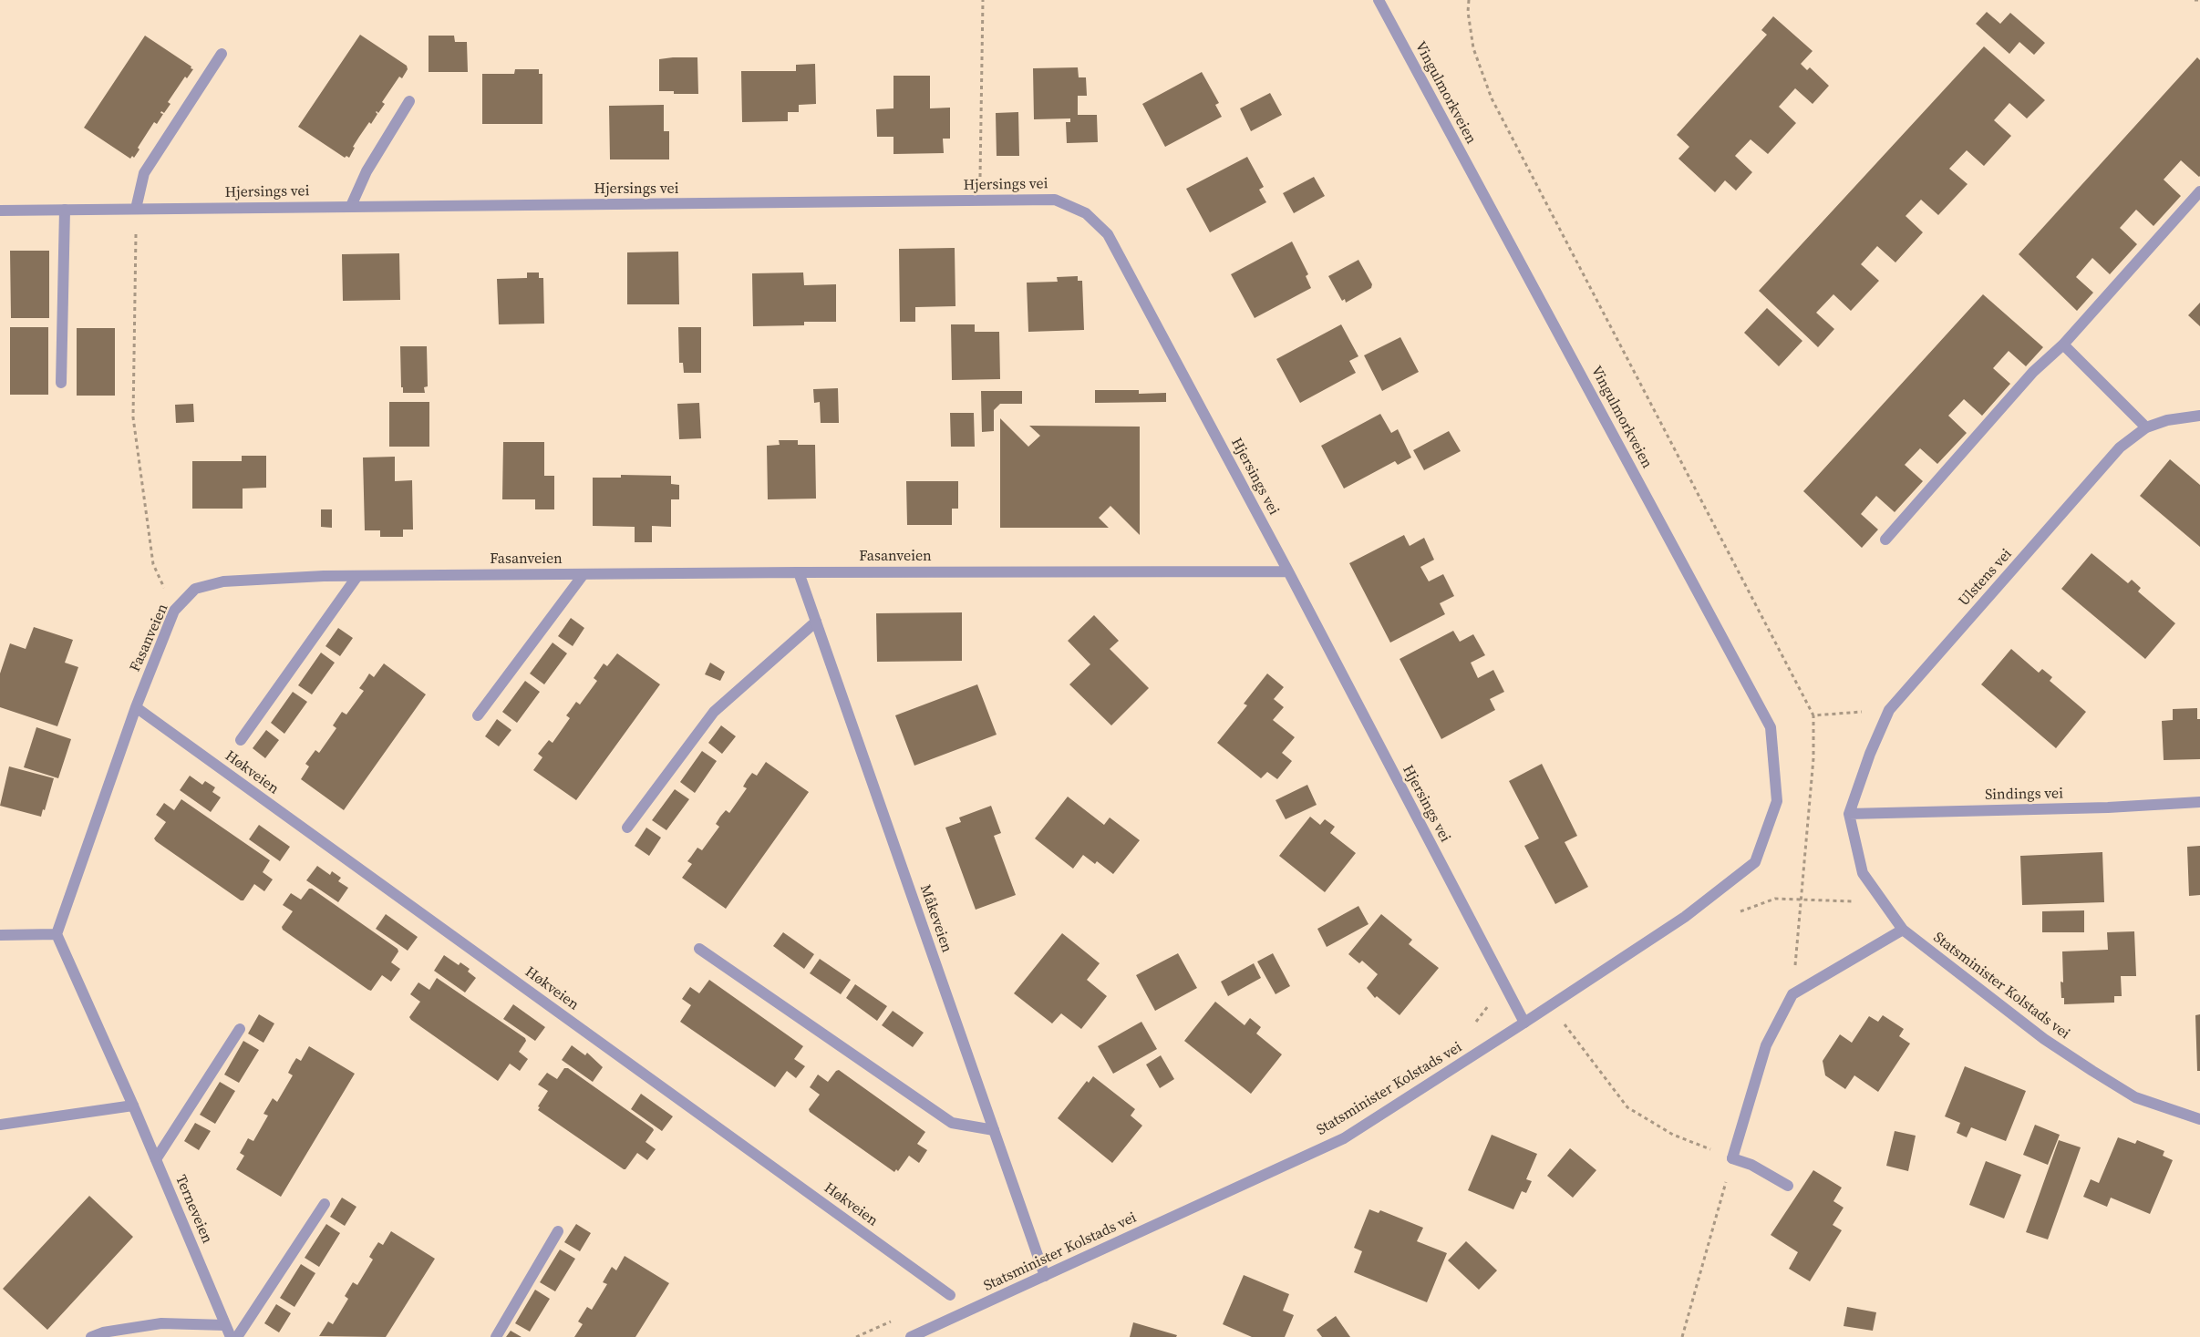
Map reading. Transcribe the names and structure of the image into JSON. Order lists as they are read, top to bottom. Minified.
{"streets":{"street":["Vingulmorkveien","Hjersings vei","Fasanveien","Ulstens vei","Høkveien","Sindings vei","Måkeveien","Statsminister Kolstads vei","Terneveien"]},"crossings":[["Vingulmorkveien","Statsminister Kolstads vei"],["Hjersings vei","Fasanveien"],["Hjersings vei","Statsminister Kolstads vei"],["Fasanveien","Høkveien"],["Fasanveien","Måkeveien"],["Fasanveien","Terneveien"],["Ulstens vei","Sindings vei"],["Ulstens vei","Statsminister Kolstads vei"],["Sindings vei","Statsminister Kolstads vei"],["Måkeveien","Statsminister Kolstads vei"]]}
